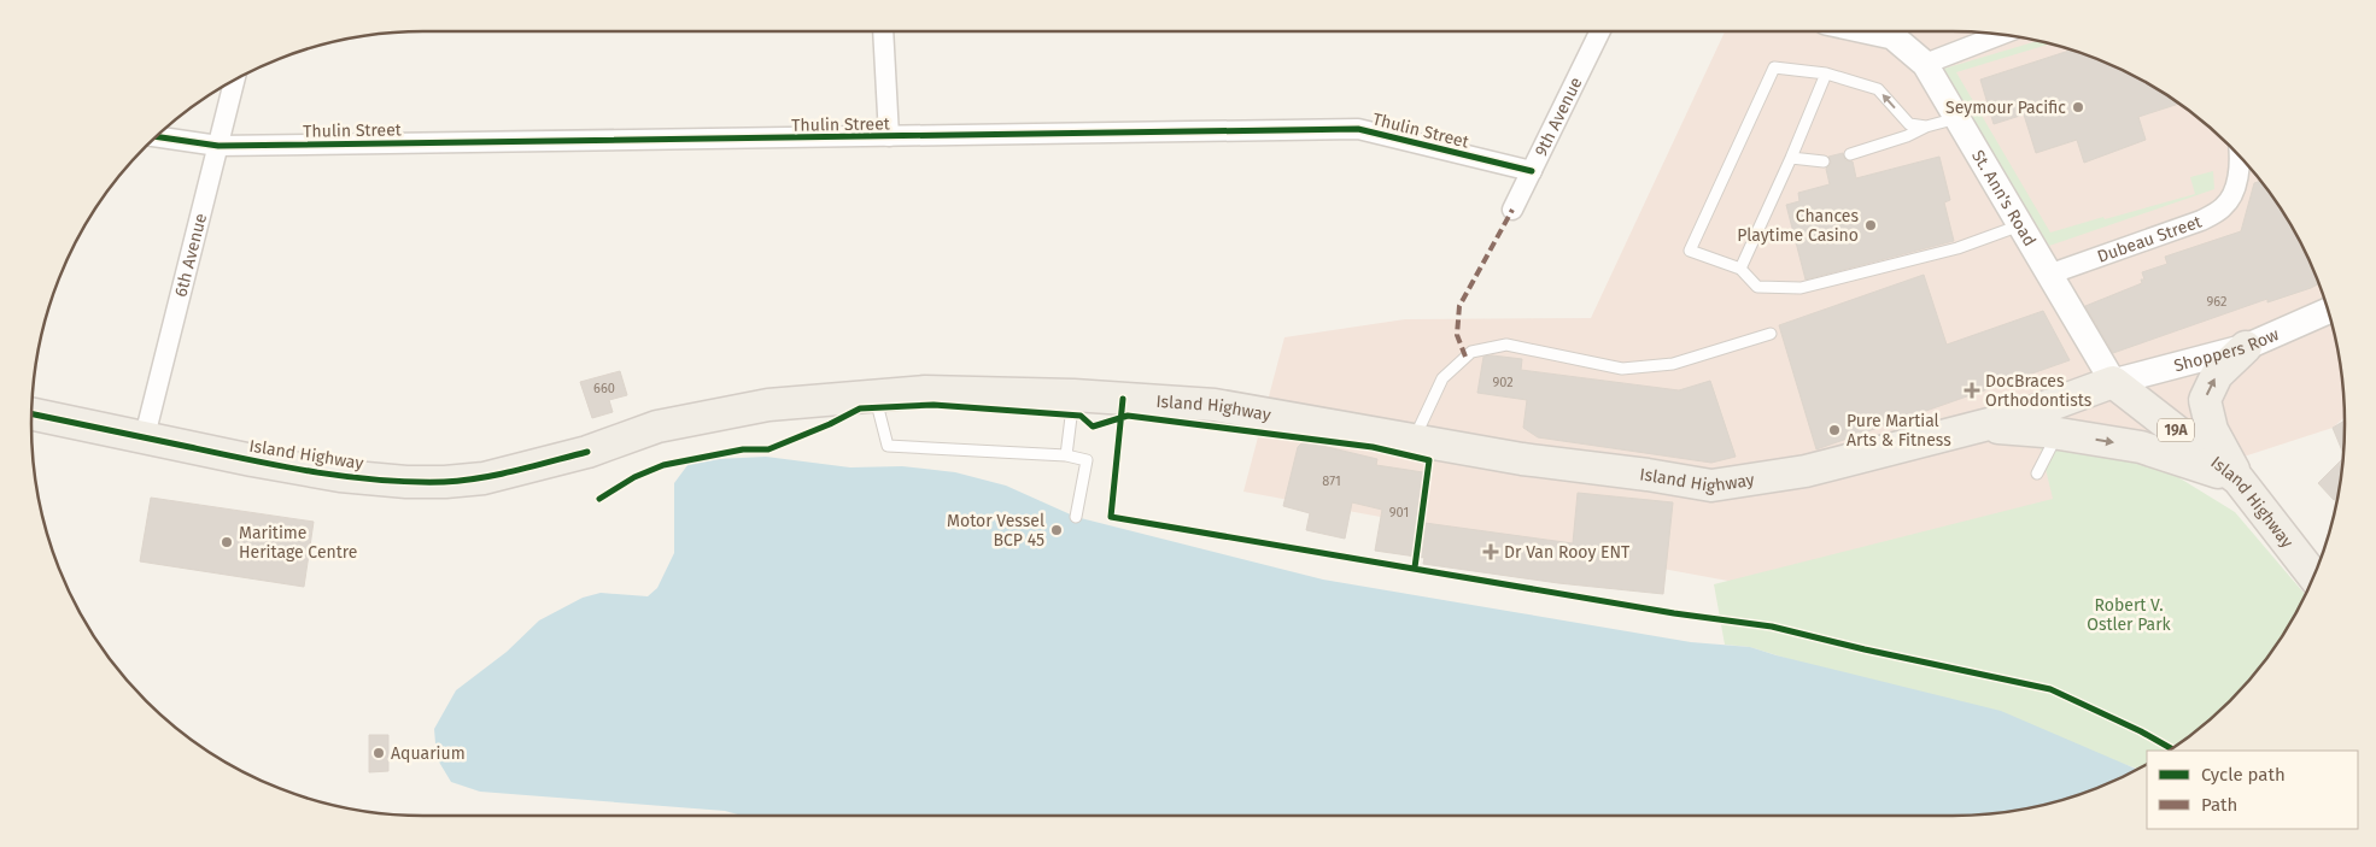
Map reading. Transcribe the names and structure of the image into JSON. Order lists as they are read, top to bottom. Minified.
{"streets":{"main road":["Island Highway","19A"],"street":["9th Avenue","Thulin Street","St. Ann's Road","Dubeau Street","6th Avenue","Shoppers Row"]},"crossings":[["9th Avenue","Thulin Street"],["Thulin Street","6th Avenue"],["St. Ann's Road","Dubeau Street"],["St. Ann's Road","Shoppers Row"],["St. Ann's Road","Island Highway"],["6th Avenue","Island Highway"],["Shoppers Row","Island Highway"]],"parks":["Robert V. Ostler Park"],"places":{"other":["Seymour Pacific","Chances Playtime Casino","Pure Martial Arts & Fitness","Motor Vessel BCP 45","Maritime Heritage Centre","Aquarium"],"health":["DocBraces Orthodontists","Dr Van Rooy ENT"]},"house_numbers":["962","902","660","871","901"],"legend":["Cycle path","Path"]}
